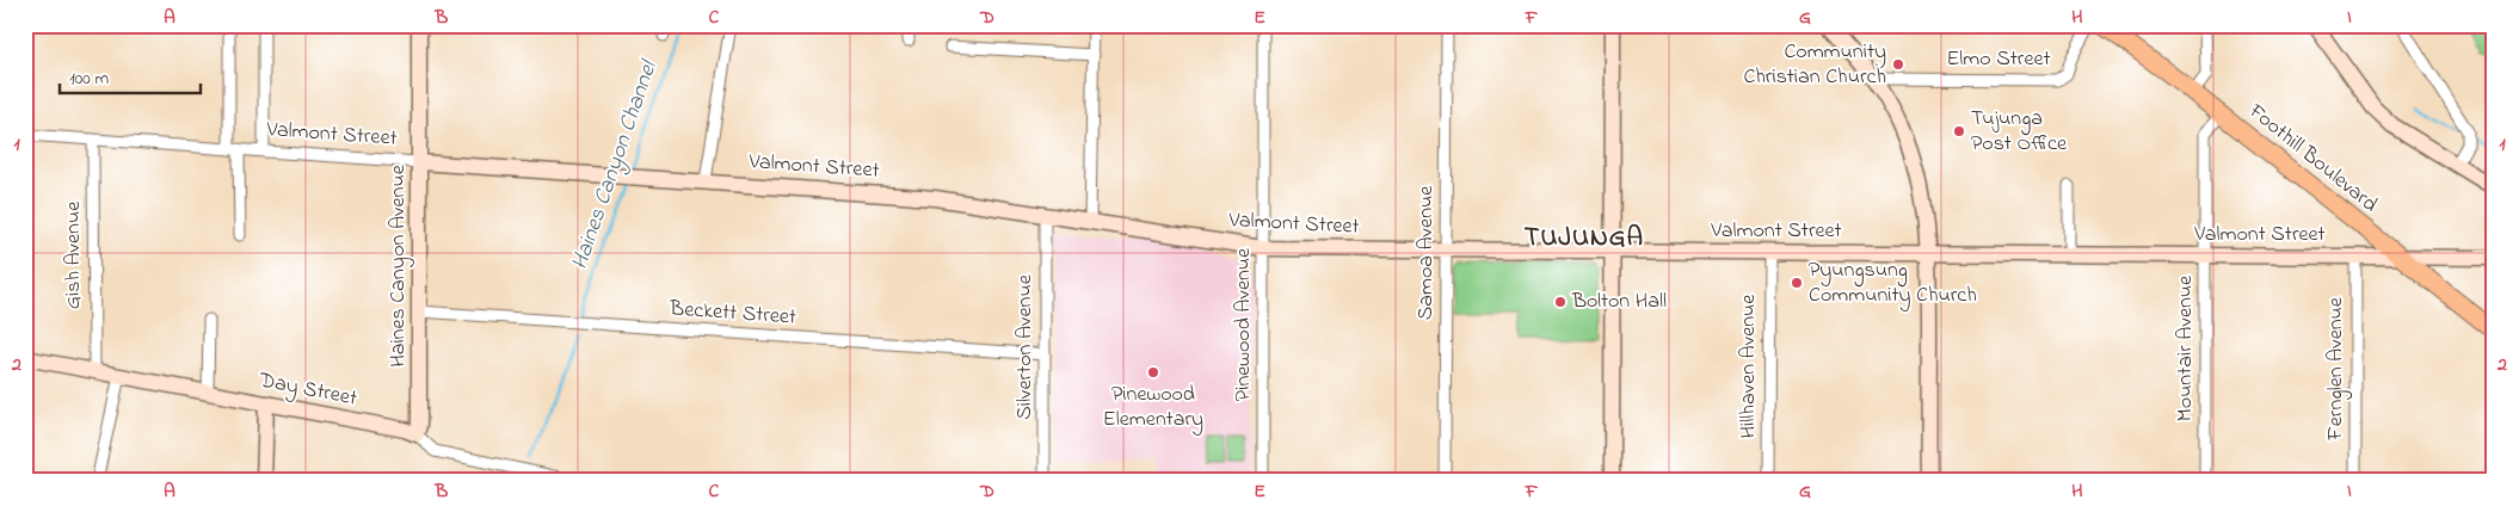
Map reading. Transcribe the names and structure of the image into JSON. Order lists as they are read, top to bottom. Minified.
{"streets":{"main road":["Foothill Boulevard"],"street":["Elmo Street","Valmont Street","Samoa Avenue","Gish Avenue","Haines Canyon Avenue","Beckett Street","Pinewood Avenue","Silverton Avenue","Mountair Avenue","Hillhaven Avenue","Fernglen Avenue","Day Street"]},"crossings":[["Valmont Street","Foothill Boulevard"],["Valmont Street","Samoa Avenue"],["Valmont Street","Gish Avenue"],["Valmont Street","Haines Canyon Avenue"],["Valmont Street","Pinewood Avenue"],["Valmont Street","Silverton Avenue"],["Valmont Street","Mountair Avenue"],["Valmont Street","Hillhaven Avenue"],["Valmont Street","Fernglen Avenue"],["Foothill Boulevard","Mountair Avenue"],["Gish Avenue","Day Street"],["Haines Canyon Avenue","Beckett Street"],["Haines Canyon Avenue","Day Street"],["Beckett Street","Silverton Avenue"]],"districts":["TUJUNGA"],"water":["Haines Canyon Channel"],"places":["Community Christian Church","Tujunga Post Office","Pyungsung Community Church","Bolton Hall","Pinewood Elementary"],"scale_bar":"100 m","grid":{"columns":["A","B","C","D","E","F","G","H","I"],"rows":["1","2"]}}
